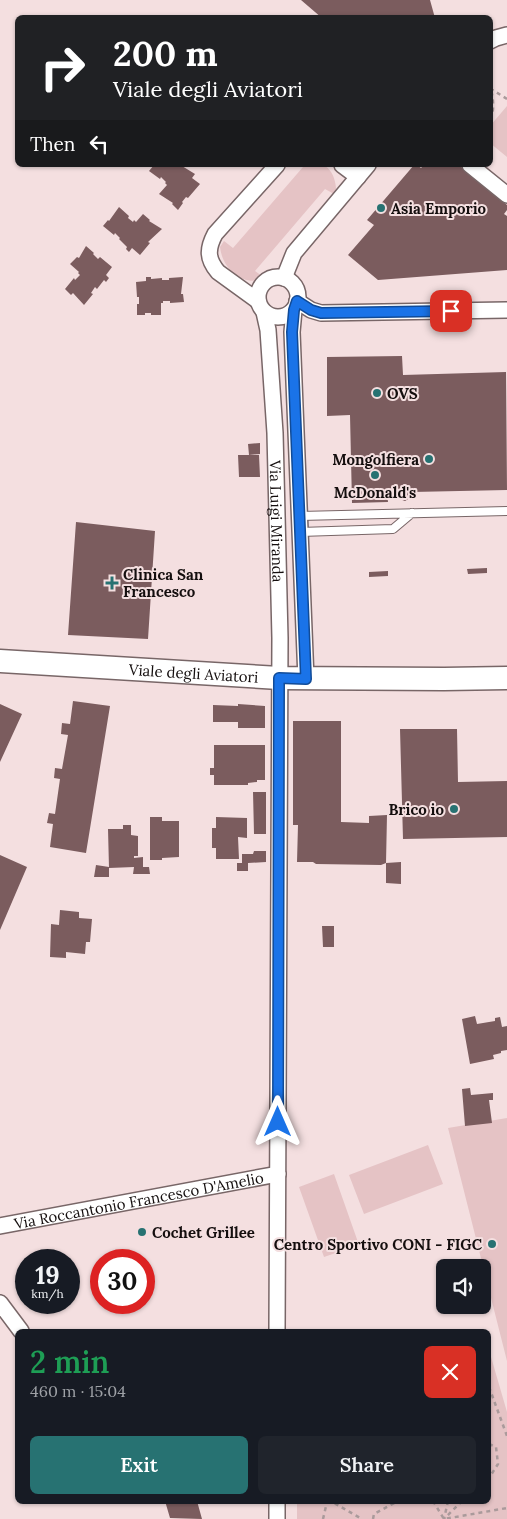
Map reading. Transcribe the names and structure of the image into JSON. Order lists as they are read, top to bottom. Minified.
{"streets":{"main road":["Viale degli Aviatori"],"street":["Via Luigi Miranda","Via Roccantonio Francesco D'Amelio"]},"crossings":[["Via Luigi Miranda","Viale degli Aviatori"],["Via Luigi Miranda","Via Roccantonio Francesco D'Amelio"]],"places":{"other":["Asia Emporio","OVS","Mongolfiera","McDonald's","Brico io","Cochet Grillee","Centro Sportivo CONI - FIGC"],"health":["Clinica San Francesco"]},"page":{"turn":["200 m","Viale degli Aviatori"],"then":"Then","speed":"19 km/h","limit":"30","heading":["2 min","460 m · 15:04"],"buttons":["Exit","Share"]}}
